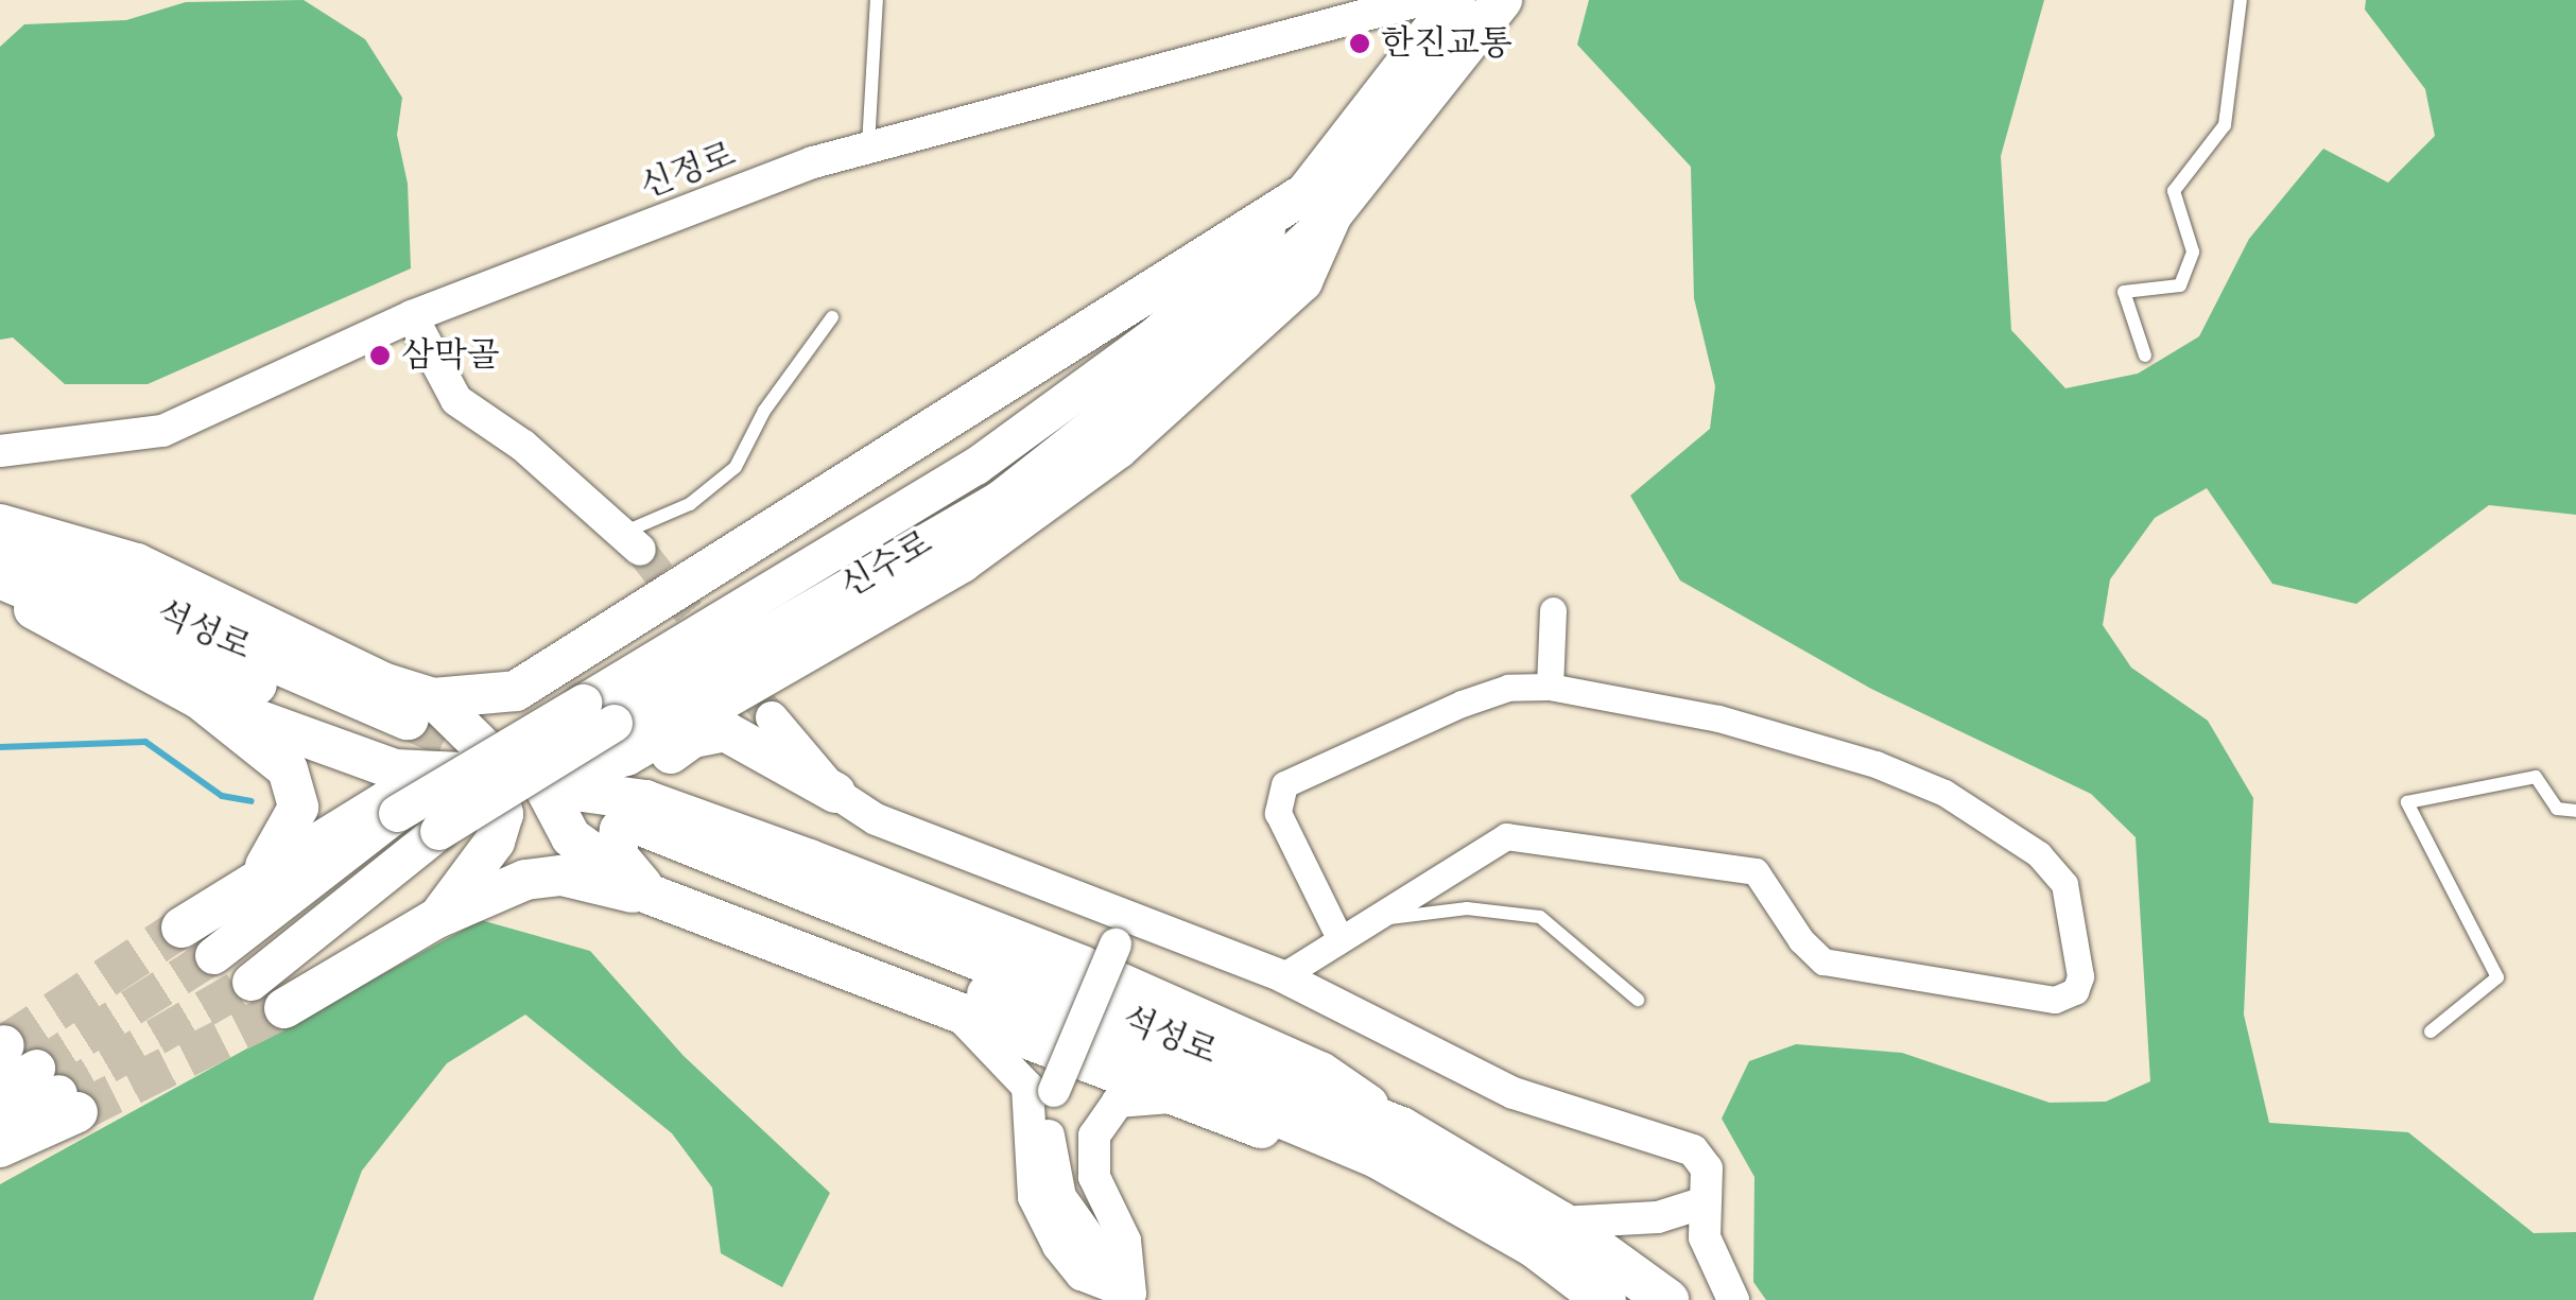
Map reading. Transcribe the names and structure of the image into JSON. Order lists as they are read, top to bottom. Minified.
{"streets":{"highway":["석성로"],"main road":["신수로"],"street":["신정로"]},"places":["한진교통","삼막골"]}
